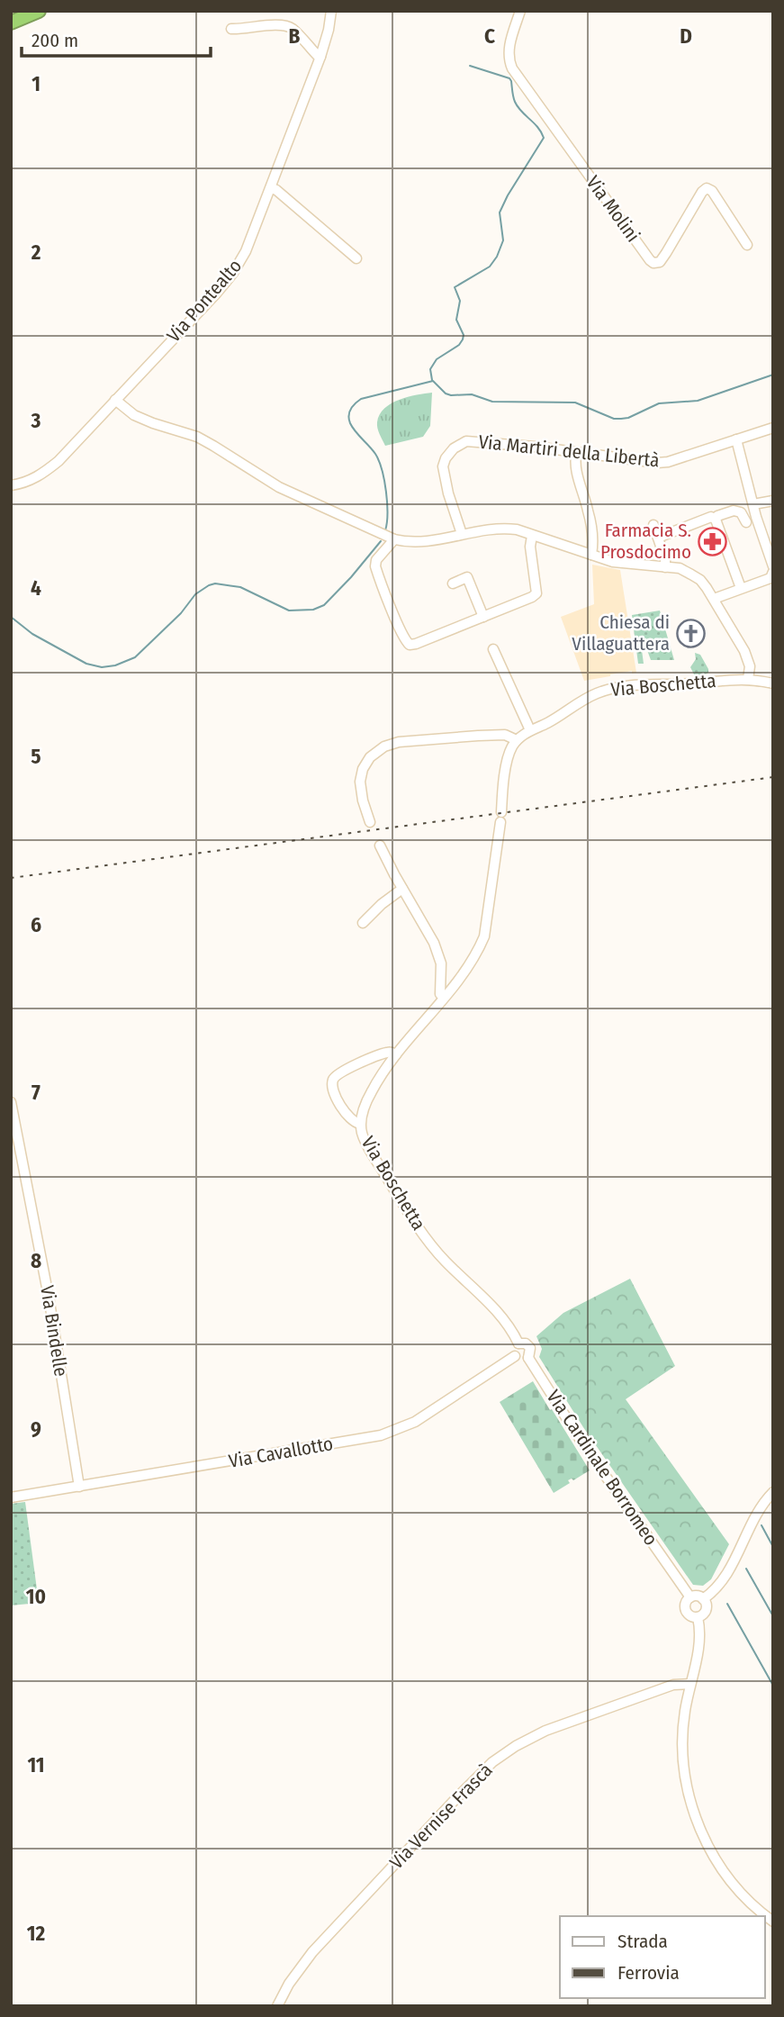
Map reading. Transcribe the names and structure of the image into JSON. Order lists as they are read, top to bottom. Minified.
{"streets":{"street":["Via Molini","Via Pontealto","Via Martiri della Libertà","Via Boschetta","Via Bindelle","Via Cavallotto","Via Cardinale Borromeo","Via Vernise Frascà"]},"crossings":[["Via Boschetta","Via Cavallotto"],["Via Boschetta","Via Cardinale Borromeo"],["Via Bindelle","Via Cavallotto"],["Via Cavallotto","Via Cardinale Borromeo"],["Via Cardinale Borromeo","Via Vernise Frascà"]],"places":{"pharmacy":["Farmacia S. Prosdocimo"],"church":["Chiesa di Villaguattera"]},"legend":["Strada","Ferrovia"],"scale_bar":"200 m","grid":{"columns":["B","C","D"],"rows":["1","2","3","4","5","6","7","8","9","10","11","12"]}}
